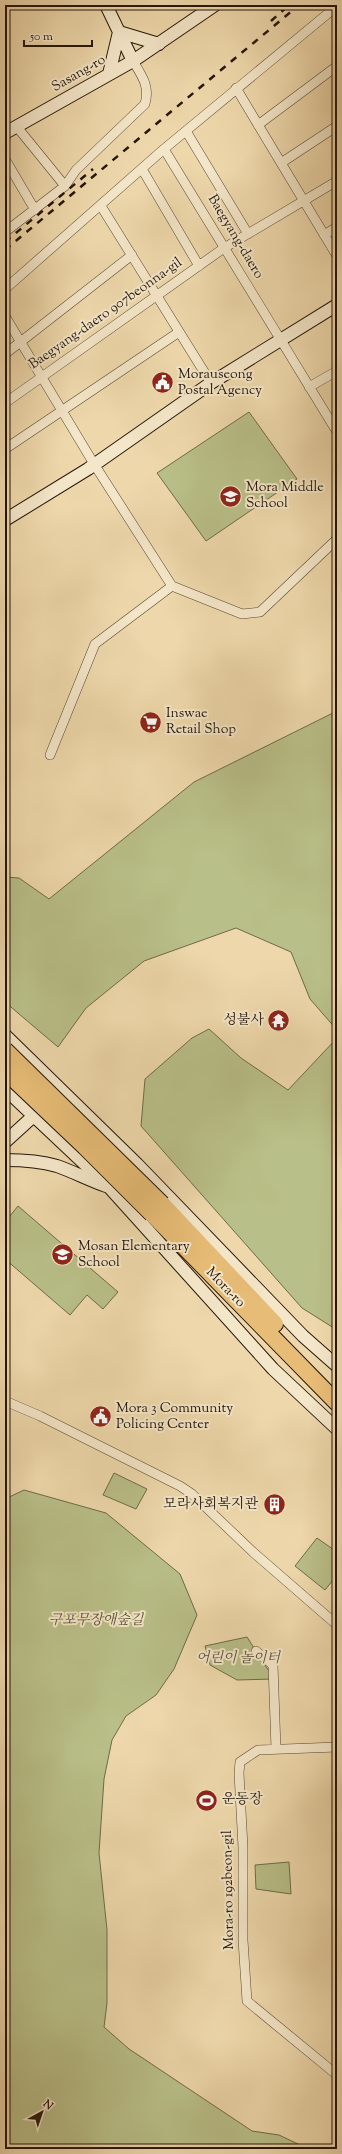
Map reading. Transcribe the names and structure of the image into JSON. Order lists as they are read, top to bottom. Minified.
{"streets":{"highway":["Mora-ro"],"main road":["Sasang-ro"],"street":["Baegyang-daero","Baegyang-daero 907beonna-gil","Mora-ro 192beon-gil"]},"crossings":[["Baegyang-daero","Baegyang-daero 907beonna-gil"]],"parks":["구포무장애숲길","어린이 놀이터"],"places":{"public building":["Morauseong Postal Agency","Mora 3 Community Policing Center"],"school or university":["Mora Middle School","Mosan Elementary School"],"supermarket":["Inswae Retail Shop"],"temple":["성불사"],"building":["모라사회복지관"],"sports":["운동장"]},"scale_bar":"50 m","north":"top right"}
